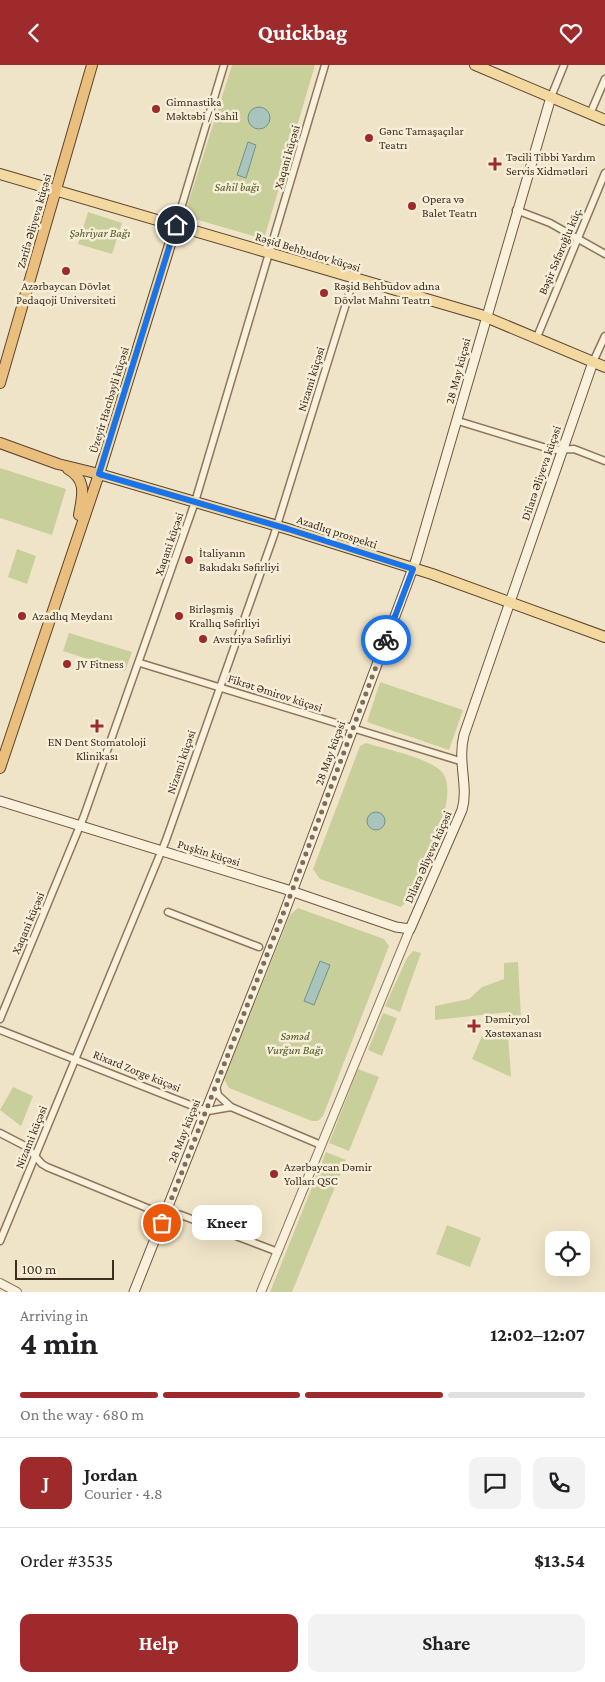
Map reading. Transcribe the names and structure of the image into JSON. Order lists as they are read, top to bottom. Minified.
{"streets":{"highway":["Zərifə Əliyeva küçəsi","Üzeyir Hacıbəyli küçəsi","Azadlıq prospekti"],"main road":["Rəşid Behbudov küçəsi","28 May küçəsi","Dilarə Əliyeva küçəsi","Puşkin küçəsi"],"street":["Xaqani küçəsi","Bəşir Səfəroğlu küç.","Nizami küçəsi","Fikrət Əmirov küçəsi","Rixard Zorge küçəsi"]},"crossings":[["Xaqani küçəsi","Rəşid Behbudov küçəsi"],["Xaqani küçəsi","Azadlıq prospekti"],["Xaqani küçəsi","Fikrət Əmirov küçəsi"],["Xaqani küçəsi","Puşkin küçəsi"],["Zərifə Əliyeva küçəsi","Rəşid Behbudov küçəsi"],["Bəşir Səfəroğlu küç.","Rəşid Behbudov küçəsi"],["Rəşid Behbudov küçəsi","28 May küçəsi"],["Rəşid Behbudov küçəsi","Nizami küçəsi"],["Rəşid Behbudov küçəsi","Üzeyir Hacıbəyli küçəsi"],["Rəşid Behbudov küçəsi","Dilarə Əliyeva küçəsi"],["28 May küçəsi","Azadlıq prospekti"],["28 May küçəsi","Fikrət Əmirov küçəsi"],["28 May küçəsi","Puşkin küçəsi"],["28 May küçəsi","Rixard Zorge küçəsi"],["Nizami küçəsi","Azadlıq prospekti"],["Nizami küçəsi","Fikrət Əmirov küçəsi"],["Nizami küçəsi","Puşkin küçəsi"],["Nizami küçəsi","Rixard Zorge küçəsi"],["Üzeyir Hacıbəyli küçəsi","Azadlıq prospekti"],["Dilarə Əliyeva küçəsi","Azadlıq prospekti"],["Dilarə Əliyeva küçəsi","Fikrət Əmirov küçəsi"],["Dilarə Əliyeva küçəsi","Puşkin küçəsi"],["Dilarə Əliyeva küçəsi","Rixard Zorge küçəsi"]],"parks":["Sahil bağı","Şəhriyar Bağı","Səməd Vurğun Bağı"],"places":{"other":["Gimnastika Məktəbi / Sahil","Gənc Tamaşaçılar Teatrı","Opera və Balet Teatrı","Azərbaycan Dövlət Pedaqoji Universiteti","Rəşid Behbudov adına Dövlət Mahnı Teatrı","İtaliyanın Bakıdakı Səfirliyi","Azadlıq Meydanı","Birləşmiş Krallıq Səfirliyi","Avstriya Səfirliyi","JV Fitness","Azərbaycan Dəmir Yolları QSC","Kneer"],"health":["Təcili Tibbi Yardım Servis Xidmətləri","EN Dent Stomatoloji Klinikası","Dəmiryol Xəstəxanası"]},"scale_bar":"100 m","page":{"header":"Quickbag","bubble":"Kneer","scale":"100 m","heading":["4 min","Arriving in","12:02–12:07"],"panel":["Jordan","Courier · 4.8","Order #3535","$13.54"],"bar":"On the way · 680 m","round":"J","buttons":["Help","Share"]}}
